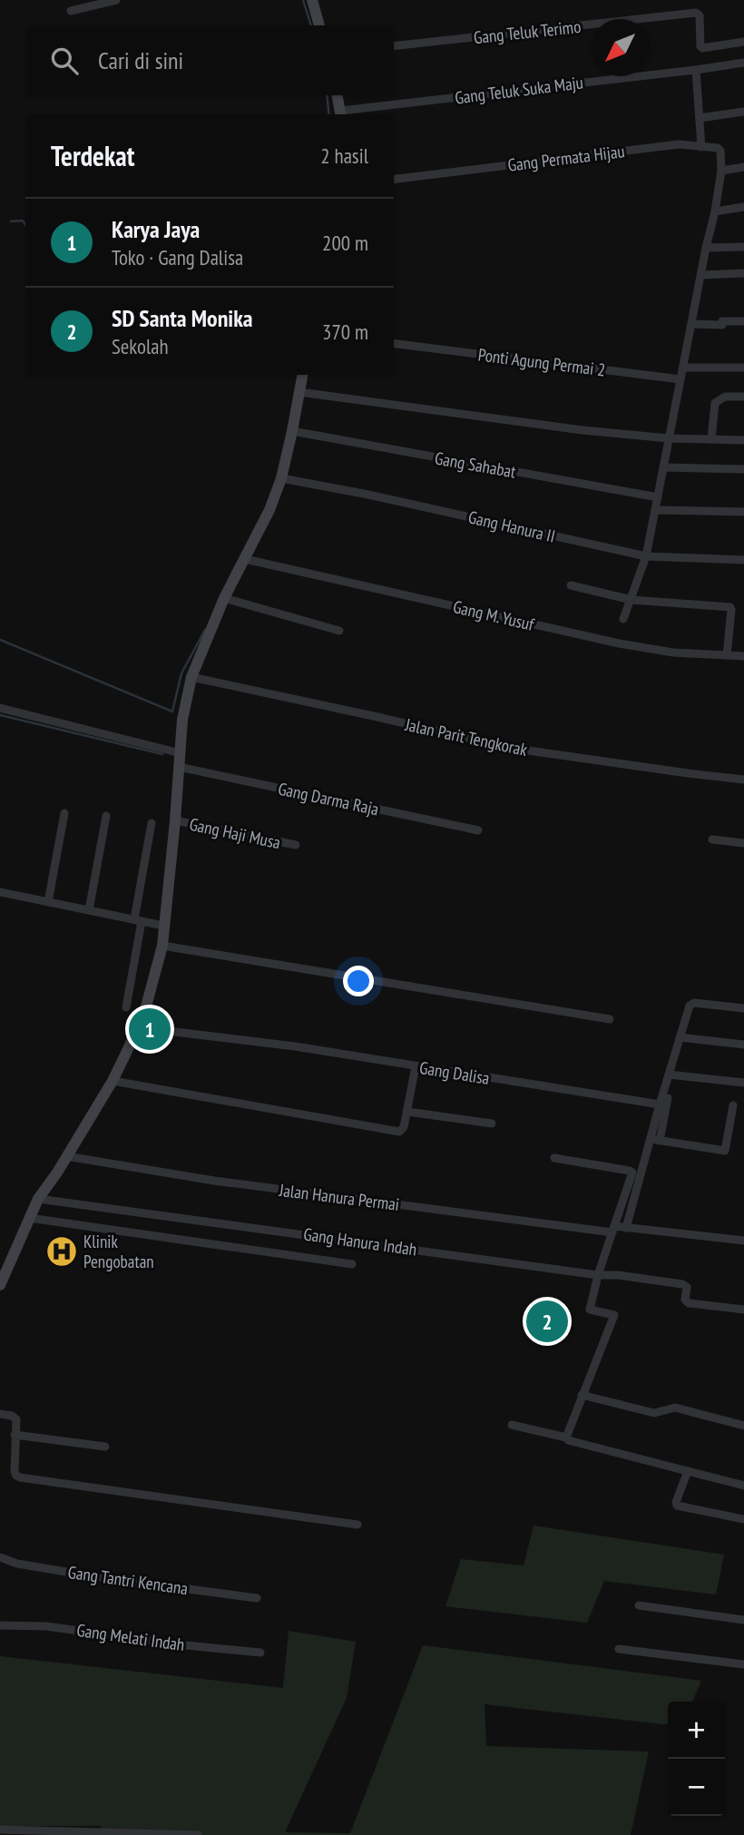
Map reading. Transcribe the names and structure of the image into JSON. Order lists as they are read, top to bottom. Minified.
{"streets":{"street":["Gang Teluk Terimo","Gang Teluk Suka Maju","Gang Permata Hijau","Ponti Agung Permai 2","Gang Sahabat","Gang Hanura II","Gang M. Yusuf","Jalan Parit Tengkorak","Gang Darma Raja","Gang Haji Musa","Gang Dalisa","Jalan Hanura Permai","Gang Hanura Indah","Gang Tantri Kencana","Gang Melati Indah"]},"places":{"hospital":["Klinik Pengobatan"]},"north":"bottom left","page":{"search":"Cari di sini","heading":["Terdekat","2 hasil"],"list":[{"mark":"1","name":"Karya Jaya","note":"Toko · Gang Dalisa","value":"200 m"},{"mark":"2","name":"SD Santa Monika","note":"Sekolah","value":"370 m"}],"pins":["1","2"],"map_buttons":["+","−"]}}
